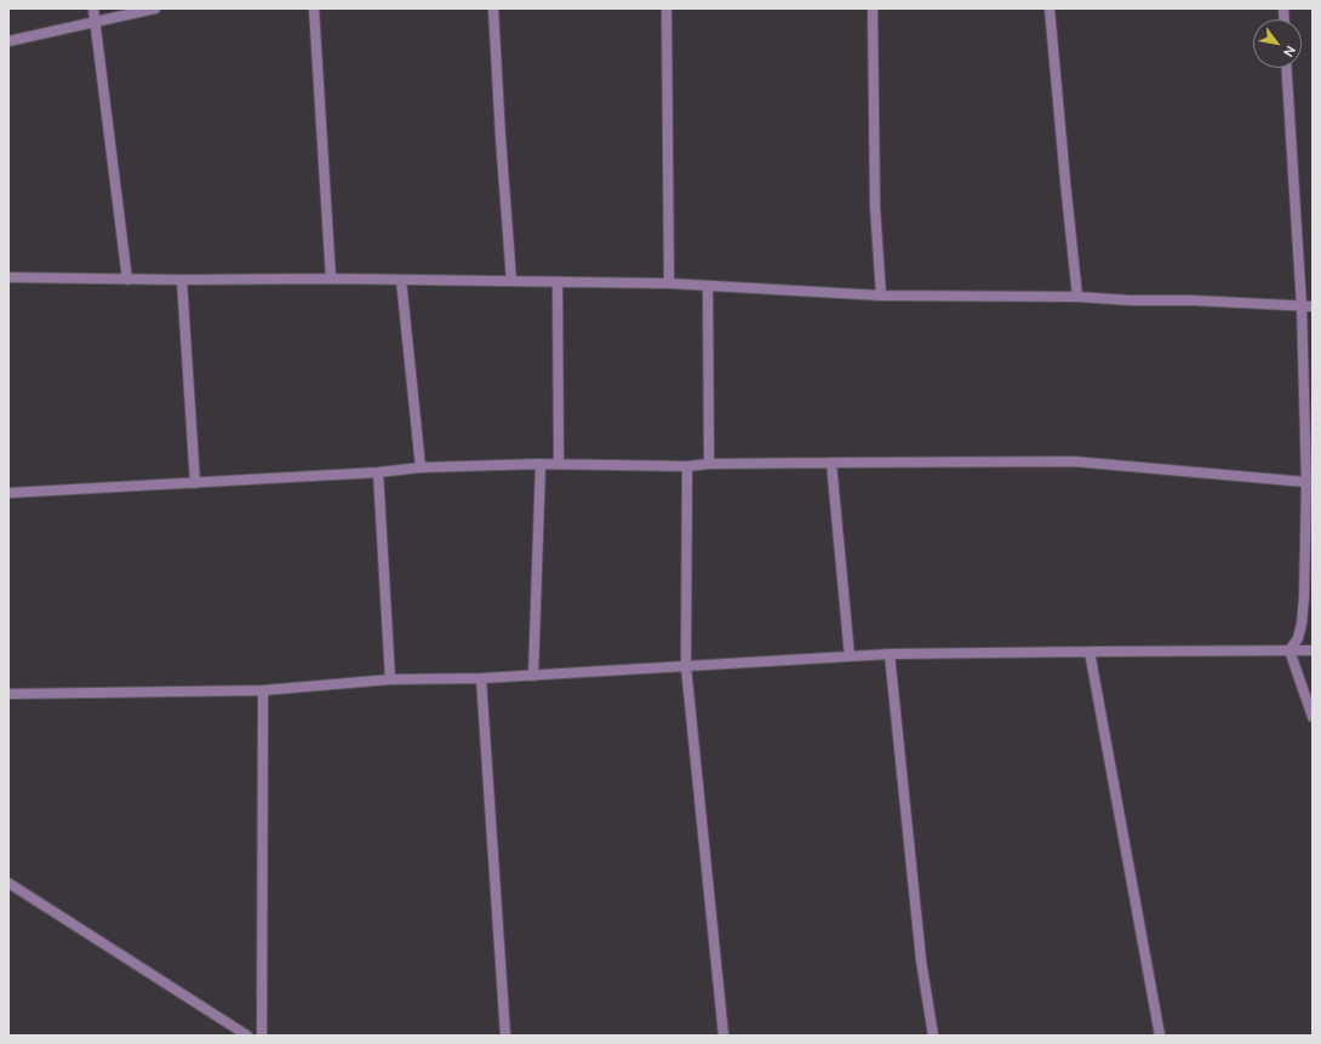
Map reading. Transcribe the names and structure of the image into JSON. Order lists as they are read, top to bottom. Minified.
{"north":"bottom right"}
